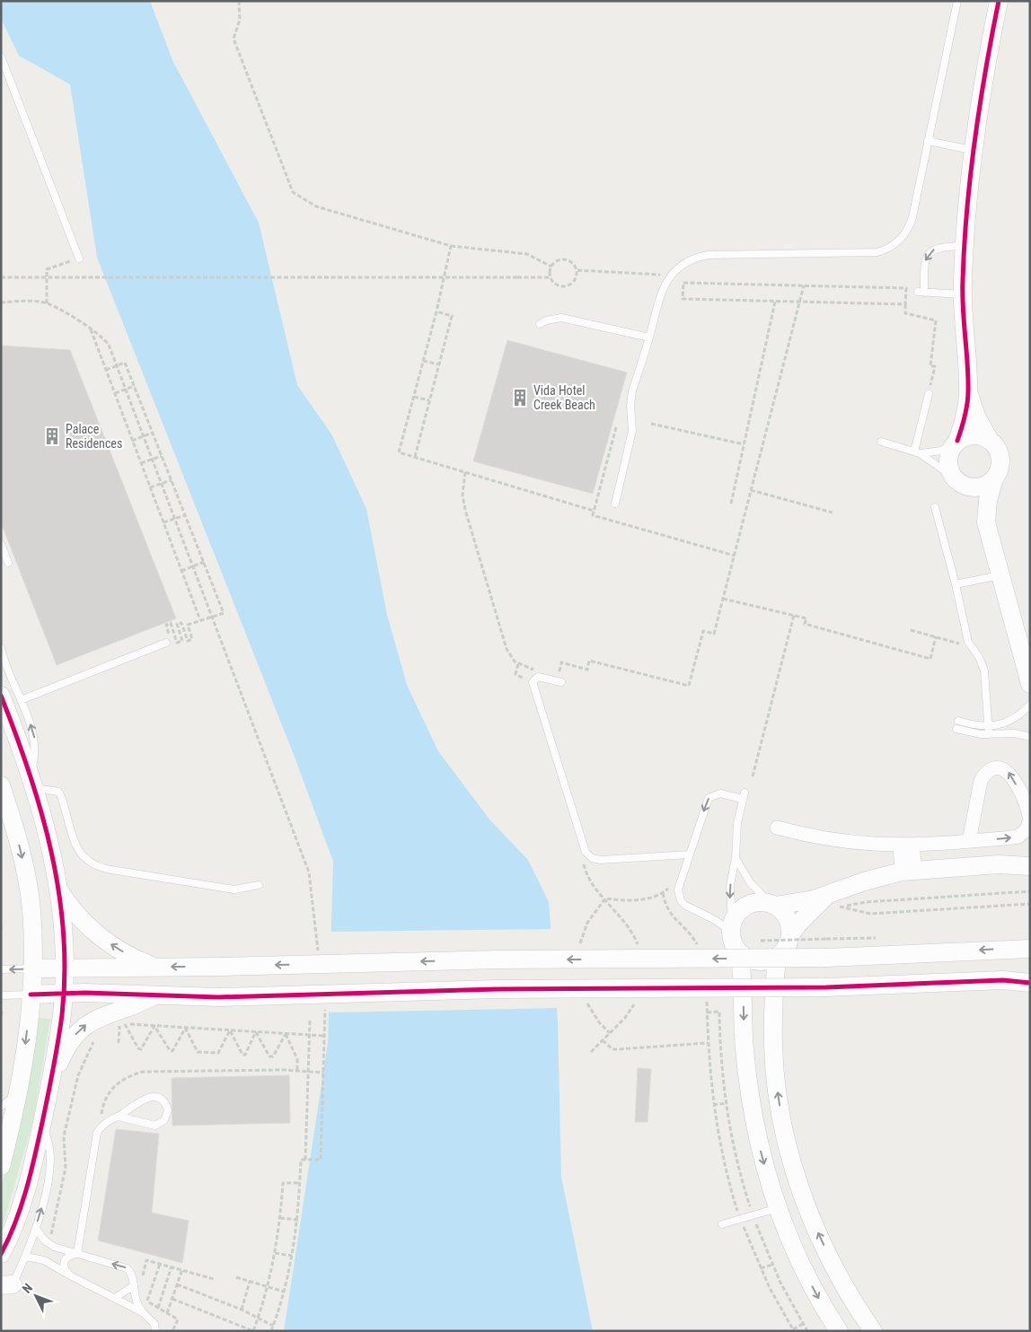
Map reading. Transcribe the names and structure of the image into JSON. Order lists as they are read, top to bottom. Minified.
{"places":{"building":["Vida Hotel Creek Beach","Palace Residences"]},"north":"top left"}
